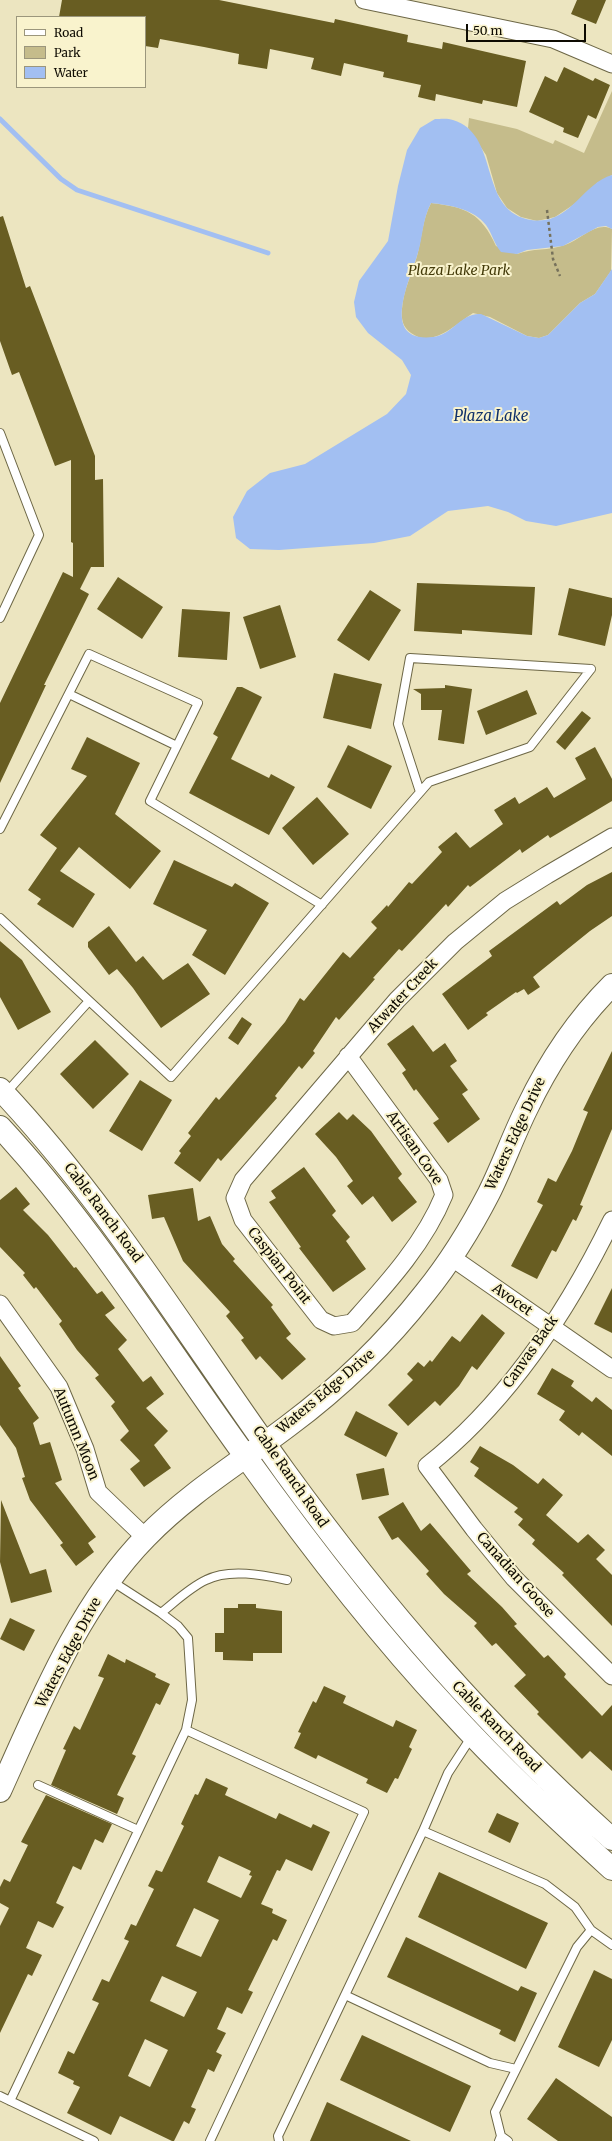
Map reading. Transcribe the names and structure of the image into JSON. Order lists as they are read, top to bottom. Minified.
{"streets":{"street":["Atwater Creek","Waters Edge Drive","Artisan Cove","Cable Ranch Road","Caspian Point","Avocet","Canvas Back","Autumn Moon","Canadian Goose"]},"crossings":[["Atwater Creek","Artisan Cove"],["Atwater Creek","Caspian Point"],["Waters Edge Drive","Cable Ranch Road"],["Waters Edge Drive","Avocet"],["Waters Edge Drive","Autumn Moon"],["Artisan Cove","Caspian Point"],["Avocet","Canvas Back"],["Canvas Back","Canadian Goose"]],"water":["Plaza Lake"],"parks":["Plaza Lake Park"],"legend":["Road","Park","Water"],"scale_bar":"50 m"}
